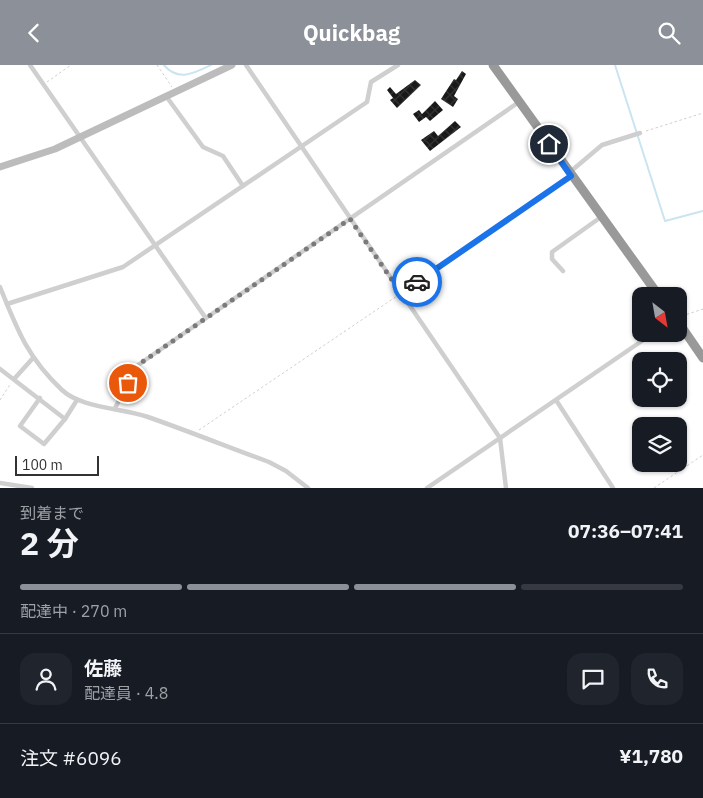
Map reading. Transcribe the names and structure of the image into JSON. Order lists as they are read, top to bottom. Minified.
{"scale_bar":"100 m","north":"bottom right","page":{"header":"Quickbag","scale":"100 m","heading":["2 分","到着まで","07:36–07:41"],"panel":["佐藤","配達員 · 4.8","注文 #6096","¥1,780"],"bar":"配達中 · 270 m"}}
